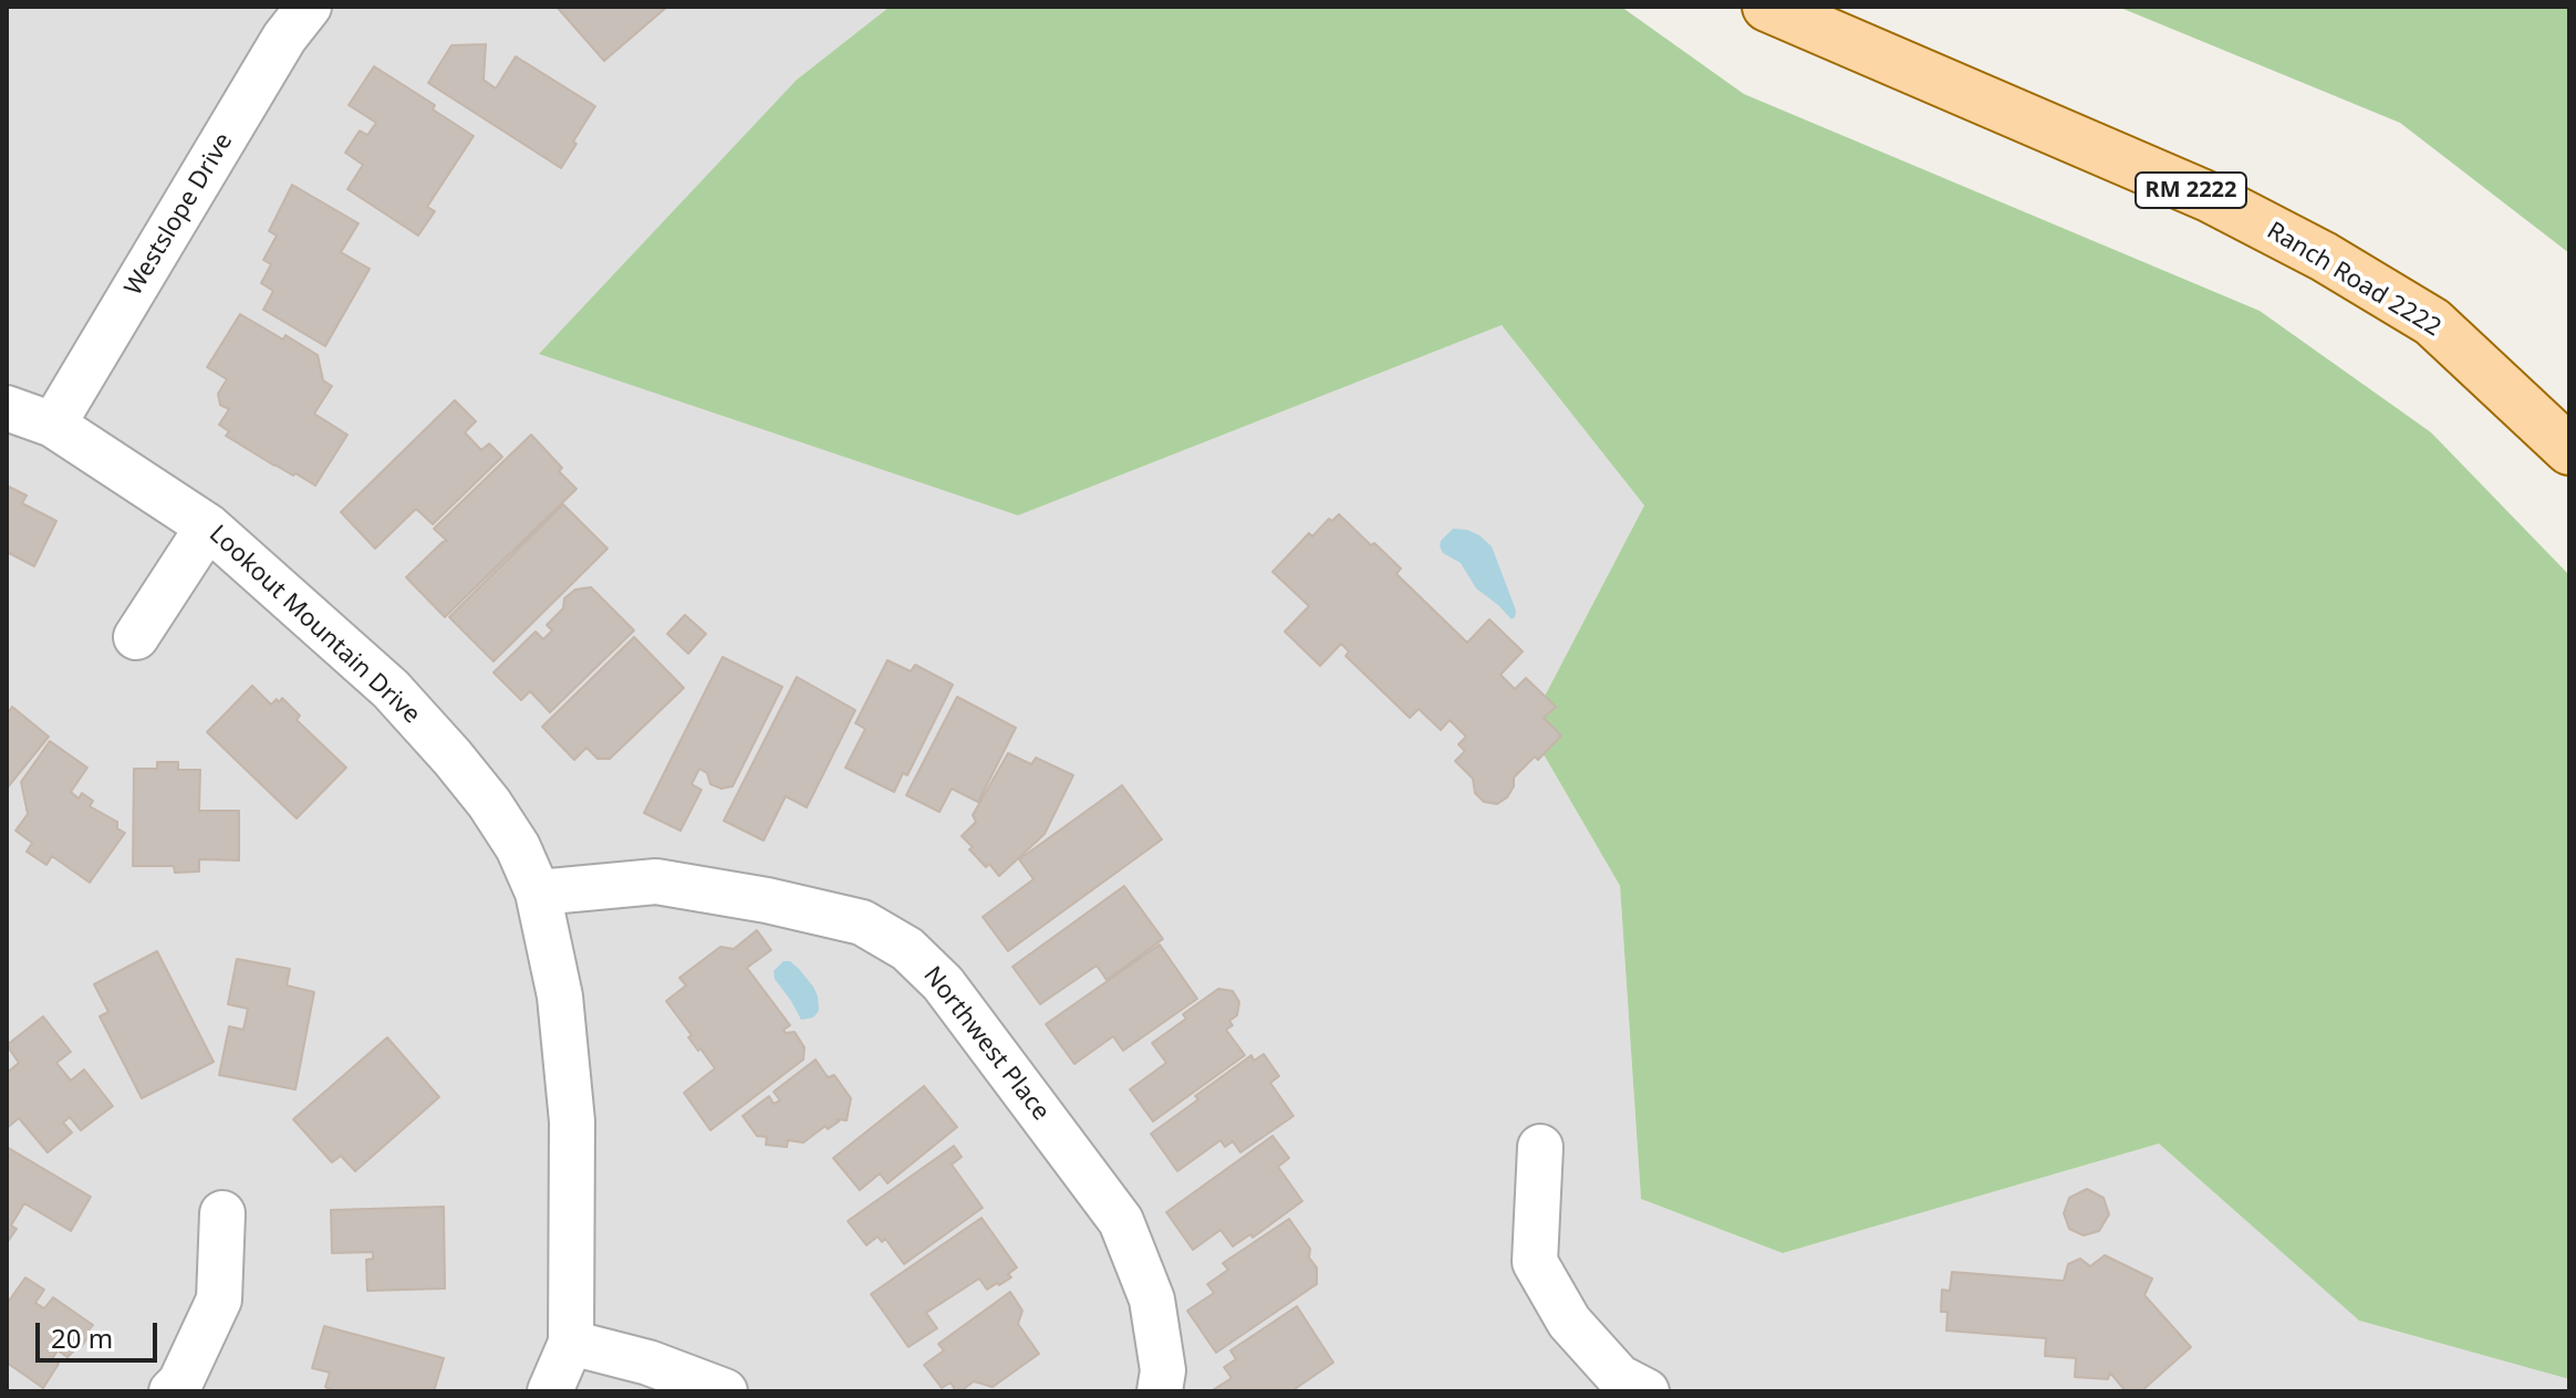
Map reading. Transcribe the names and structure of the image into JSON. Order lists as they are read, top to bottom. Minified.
{"streets":{"main road":["RM 2222","Ranch Road 2222"],"street":["Westslope Drive","Lookout Mountain Drive","Northwest Place"]},"crossings":[["Westslope Drive","Lookout Mountain Drive"],["Lookout Mountain Drive","Northwest Place"]],"scale_bar":"20 m"}
